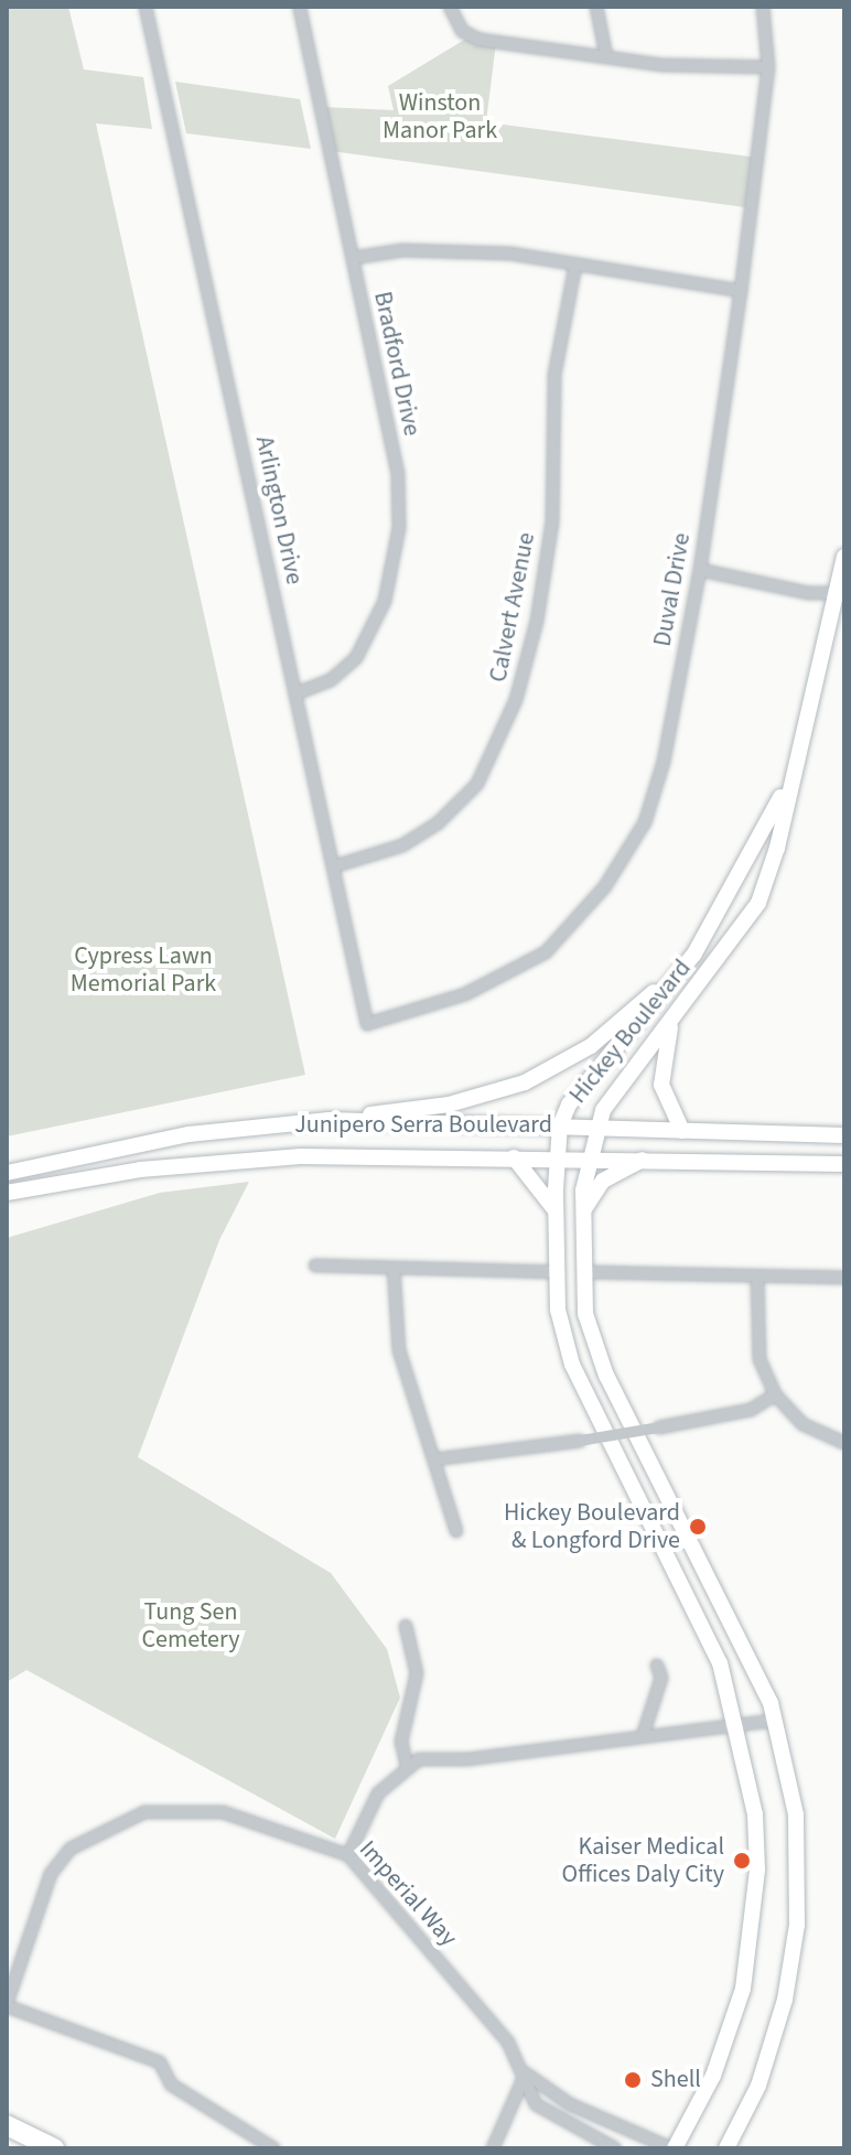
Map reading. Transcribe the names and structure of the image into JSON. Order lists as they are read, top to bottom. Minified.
{"streets":{"main road":["Hickey Boulevard","Junipero Serra Boulevard"],"street":["Bradford Drive","Arlington Drive","Duval Drive","Calvert Avenue","Imperial Way"]},"crossings":[["Bradford Drive","Arlington Drive"],["Arlington Drive","Duval Drive"],["Arlington Drive","Calvert Avenue"],["Hickey Boulevard","Junipero Serra Boulevard"],["Hickey Boulevard","Imperial Way"]],"parks":["Winston Manor Park","Cypress Lawn Memorial Park","Tung Sen Cemetery"],"places":["Hickey Boulevard & Longford Drive","Kaiser Medical Offices Daly City","Shell"]}
